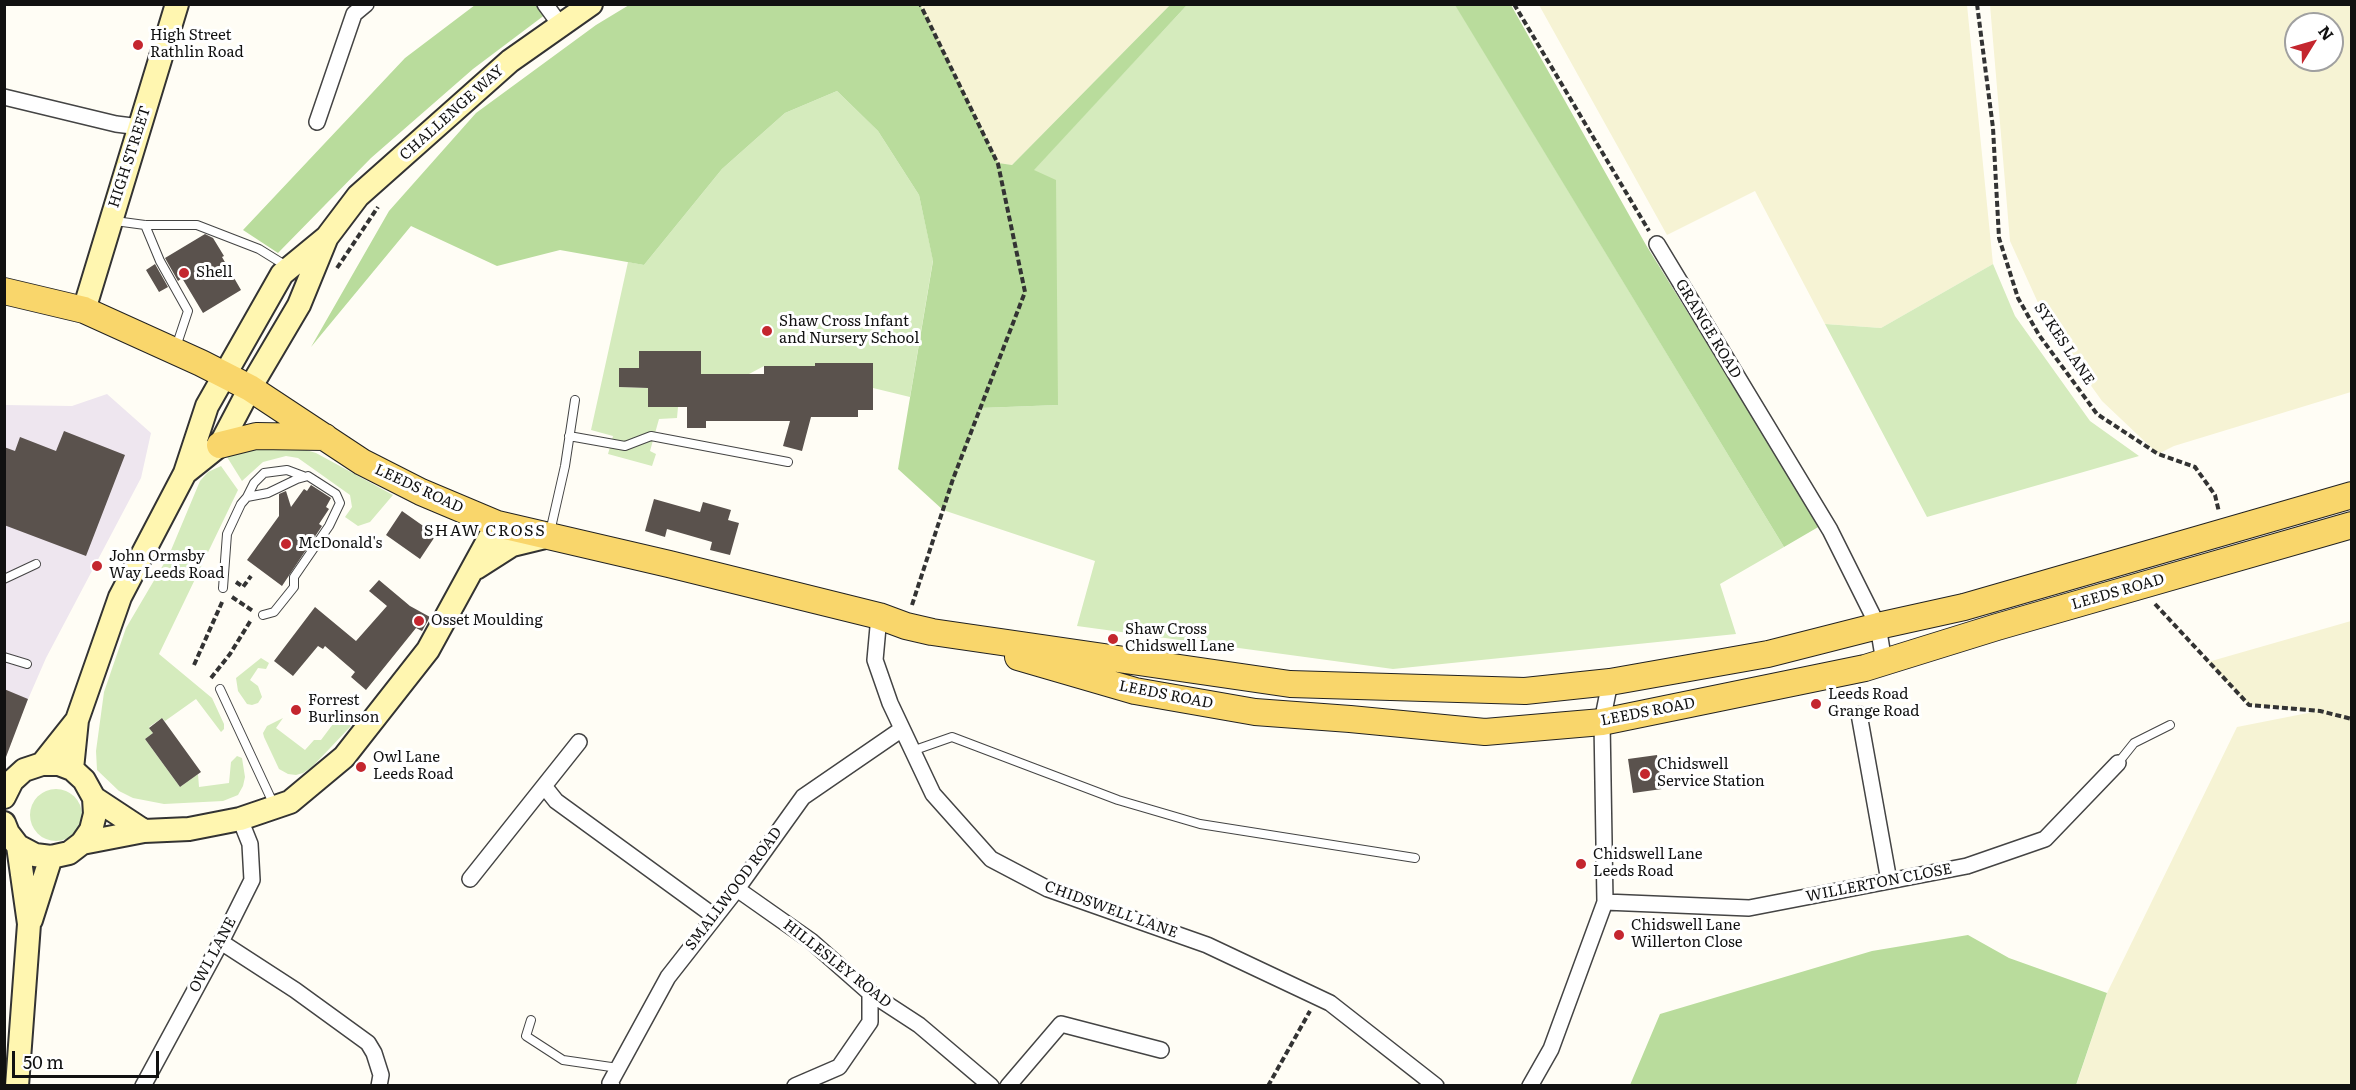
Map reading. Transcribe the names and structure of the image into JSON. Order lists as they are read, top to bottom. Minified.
{"streets":{"main road":["CHALLENGE WAY","HIGH STREET","LEEDS ROAD"],"street":["GRANGE ROAD","WILLERTON CLOSE","SMALLWOOD ROAD","CHIDSWELL LANE","OWL LANE","HILLESLEY ROAD"],"path":["SYKES LANE"]},"crossings":[["CHALLENGE WAY","LEEDS ROAD"],["HIGH STREET","LEEDS ROAD"],["GRANGE ROAD","LEEDS ROAD"],["SYKES LANE","LEEDS ROAD"],["LEEDS ROAD","CHIDSWELL LANE"],["SMALLWOOD ROAD","CHIDSWELL LANE"],["SMALLWOOD ROAD","HILLESLEY ROAD"]],"districts":["SHAW CROSS"],"places":["High Street Rathlin Road","Shell","Shaw Cross Infant and Nursery School","McDonald's","John Ormsby Way Leeds Road","Osset Moulding","Shaw Cross Chidswell Lane","Leeds Road Grange Road","Forrest Burlinson","Owl Lane Leeds Road","Chidswell Service Station","Chidswell Lane Leeds Road","Chidswell Lane Willerton Close"],"scale_bar":"50 m","north":"top right"}
